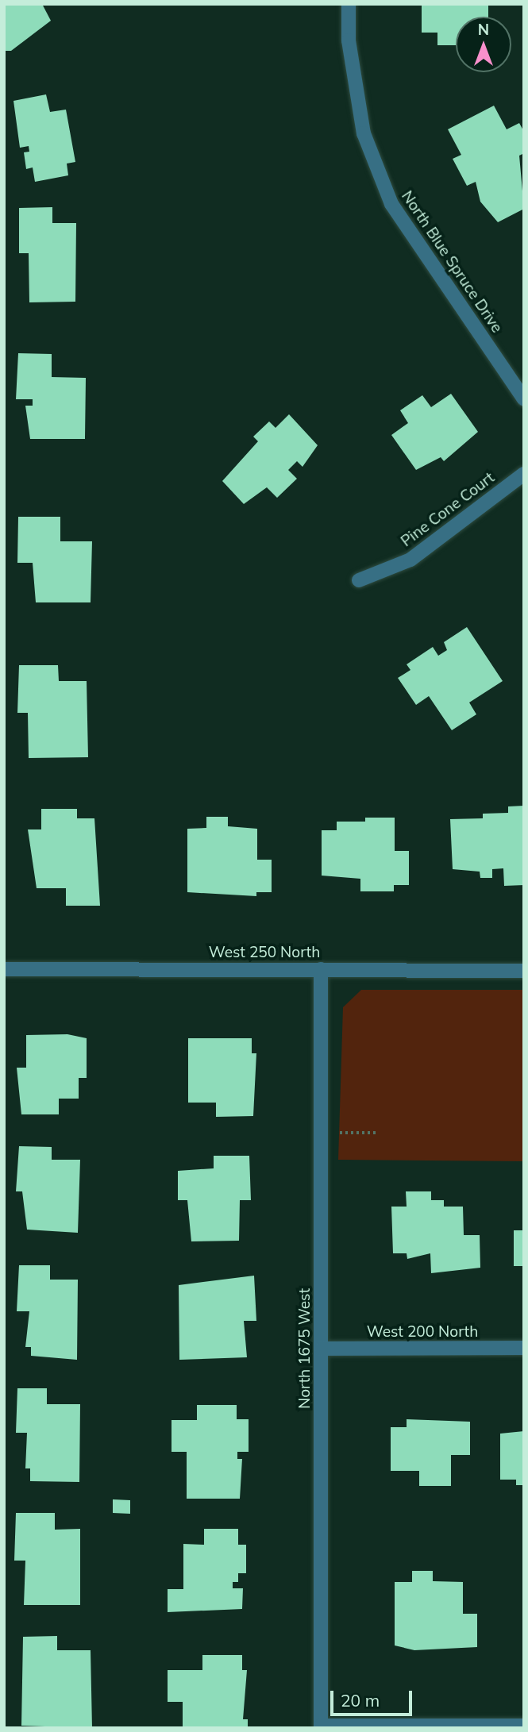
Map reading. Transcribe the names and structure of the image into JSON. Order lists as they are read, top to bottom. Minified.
{"streets":{"street":["North Blue Spruce Drive","Pine Cone Court","West 250 North","West 200 North","North 1675 West"]},"crossings":[["West 250 North","North 1675 West"],["West 200 North","North 1675 West"]],"scale_bar":"20 m","north":"top"}
